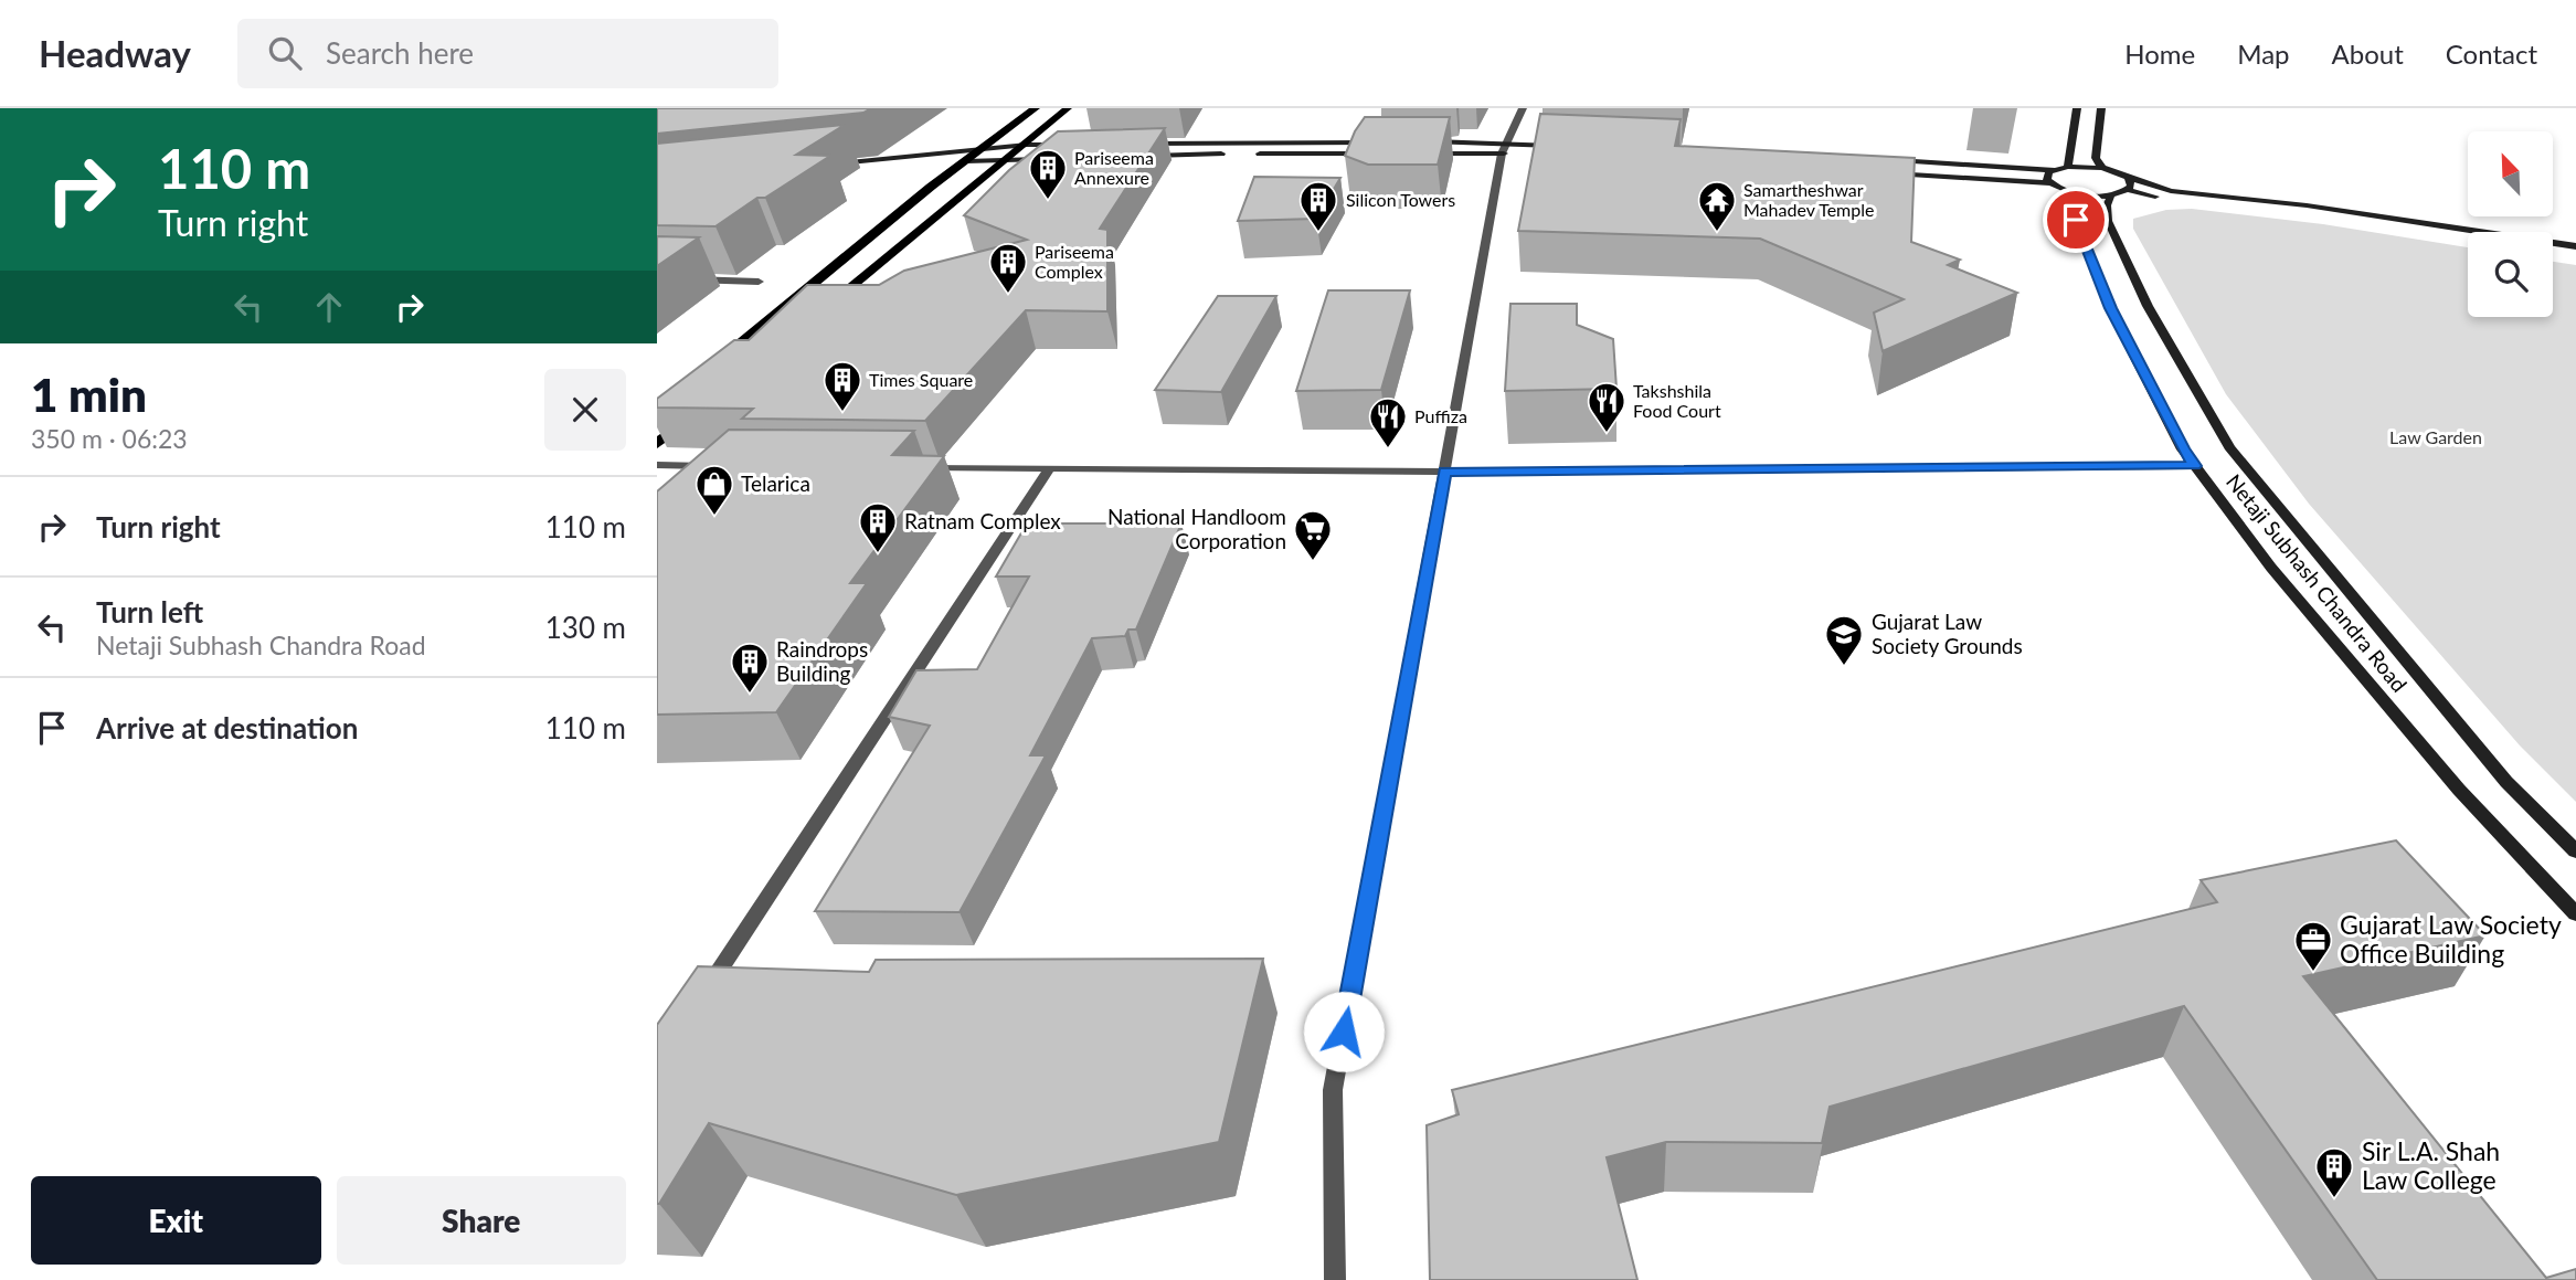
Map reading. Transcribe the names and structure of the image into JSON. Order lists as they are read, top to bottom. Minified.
{"streets":{"main road":["Netaji Subhash Chandra Road"]},"parks":["Law Garden"],"places":{"building":["Pariseema Annexure","Silicon Towers","Pariseema Complex","Times Square","Ratnam Complex","Raindrops Building","Sir L.A. Shah Law College"],"temple":["Samartheshwar Mahadev Temple"],"restaurant":["Takshshila Food Court","Puffiza"],"shop":["Telarica"],"supermarket":["National Handloom Corporation"],"school or university":["Gujarat Law Society Grounds"],"office":["Gujarat Law Society Office Building"]},"north":"top left","page":{"header":"Headway","search":"Search here","nav":["Home","Map","About","Contact"],"turn":["110 m","Turn right"],"heading":["1 min","350 m · 06:23"],"list":[{"name":"Turn right","value":"110 m"},{"name":"Turn left","note":"Netaji Subhash Chandra Road","value":"130 m"},{"name":"Arrive at destination","value":"110 m"}],"buttons":["Exit","Share"]}}
